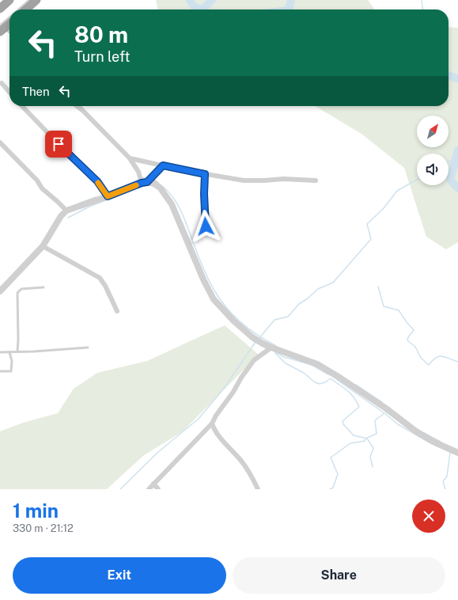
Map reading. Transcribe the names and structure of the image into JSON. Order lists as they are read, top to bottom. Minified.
{"north":"top right","page":{"turn":["80 m","Turn left"],"then":"Then","heading":["1 min","330 m · 21:12"],"buttons":["Exit","Share"]}}
